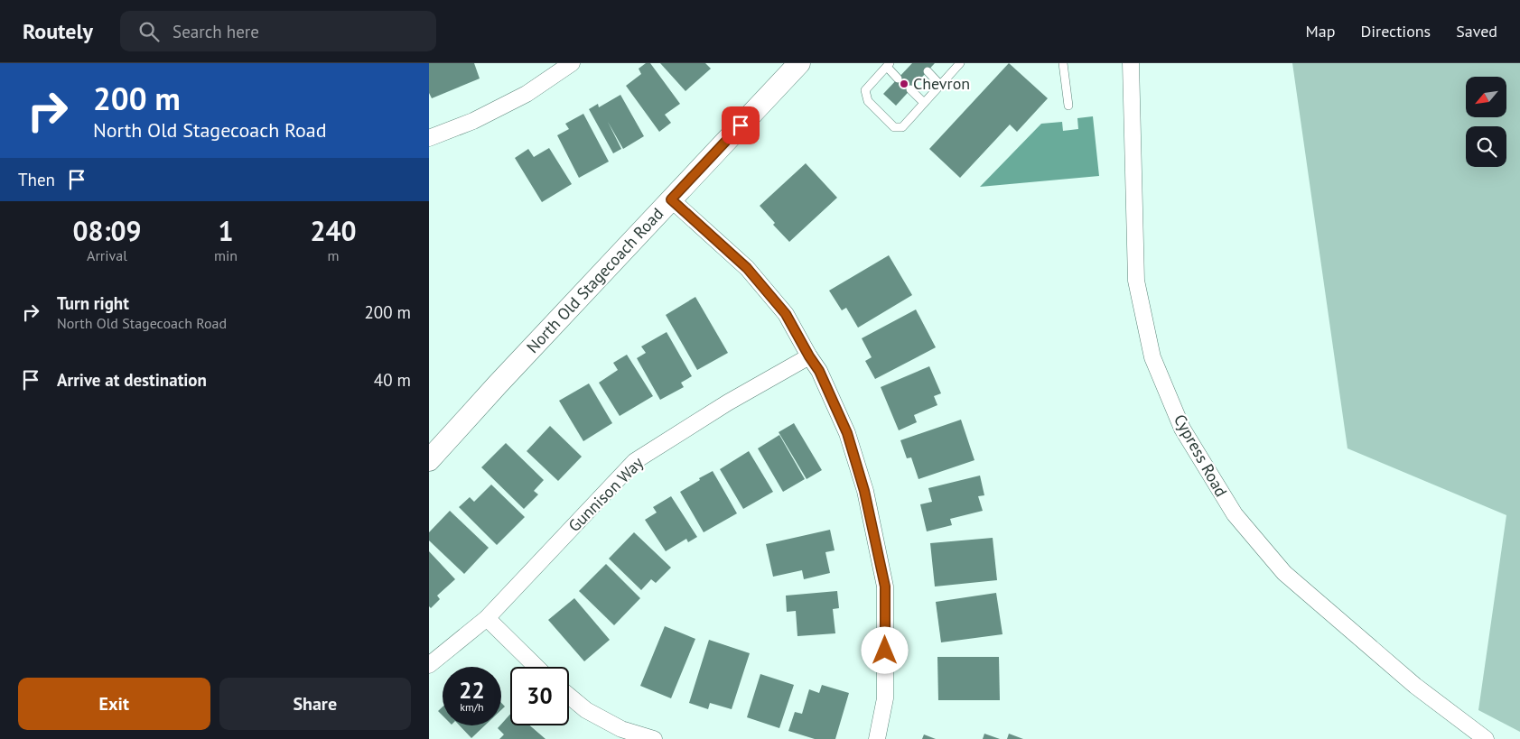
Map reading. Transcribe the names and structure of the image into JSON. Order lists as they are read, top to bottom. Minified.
{"streets":{"street":["North Old Stagecoach Road","Cypress Road","Gunnison Way"]},"places":["Chevron"],"north":"bottom left","page":{"header":"Routely","search":"Search here","nav":["Map","Directions","Saved"],"turn":["200 m","North Old Stagecoach Road"],"then":"Then","eta":["08:09","Arrival","1","min","240","m"],"list":[{"name":"Turn right","note":"North Old Stagecoach Road","value":"200 m"},{"name":"Arrive at destination","value":"40 m"}],"speed":"22 km/h","limit":"30","buttons":["Exit","Share"]}}
